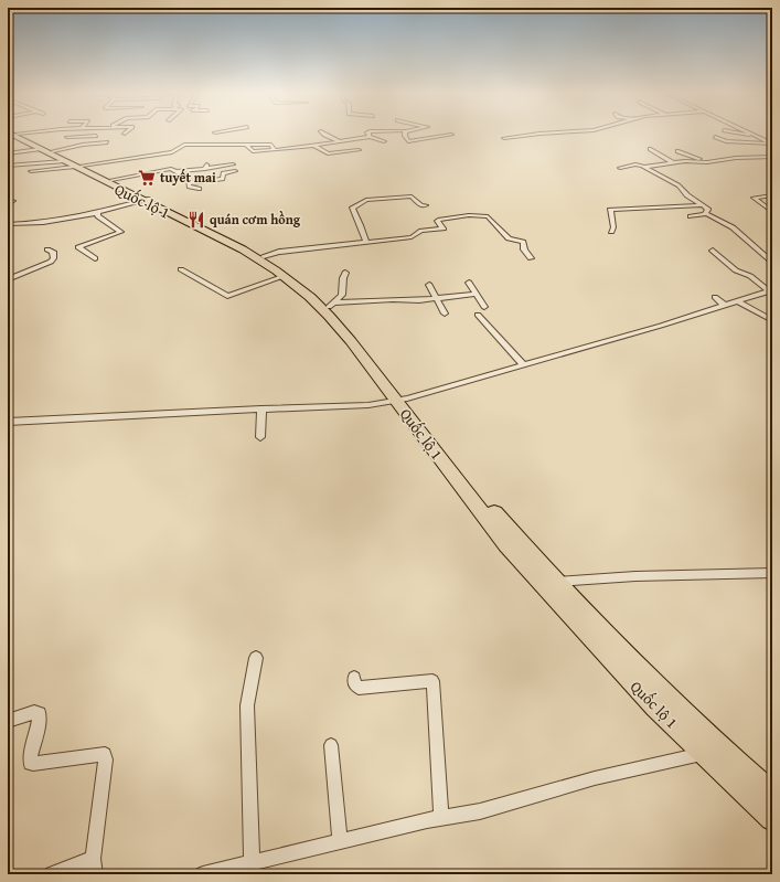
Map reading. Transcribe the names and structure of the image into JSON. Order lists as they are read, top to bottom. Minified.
{"streets":{"highway":["Quốc lộ 1"]},"places":{"supermarket":["tuyết mai"],"restaurant":["quán cơm hồng"]}}
